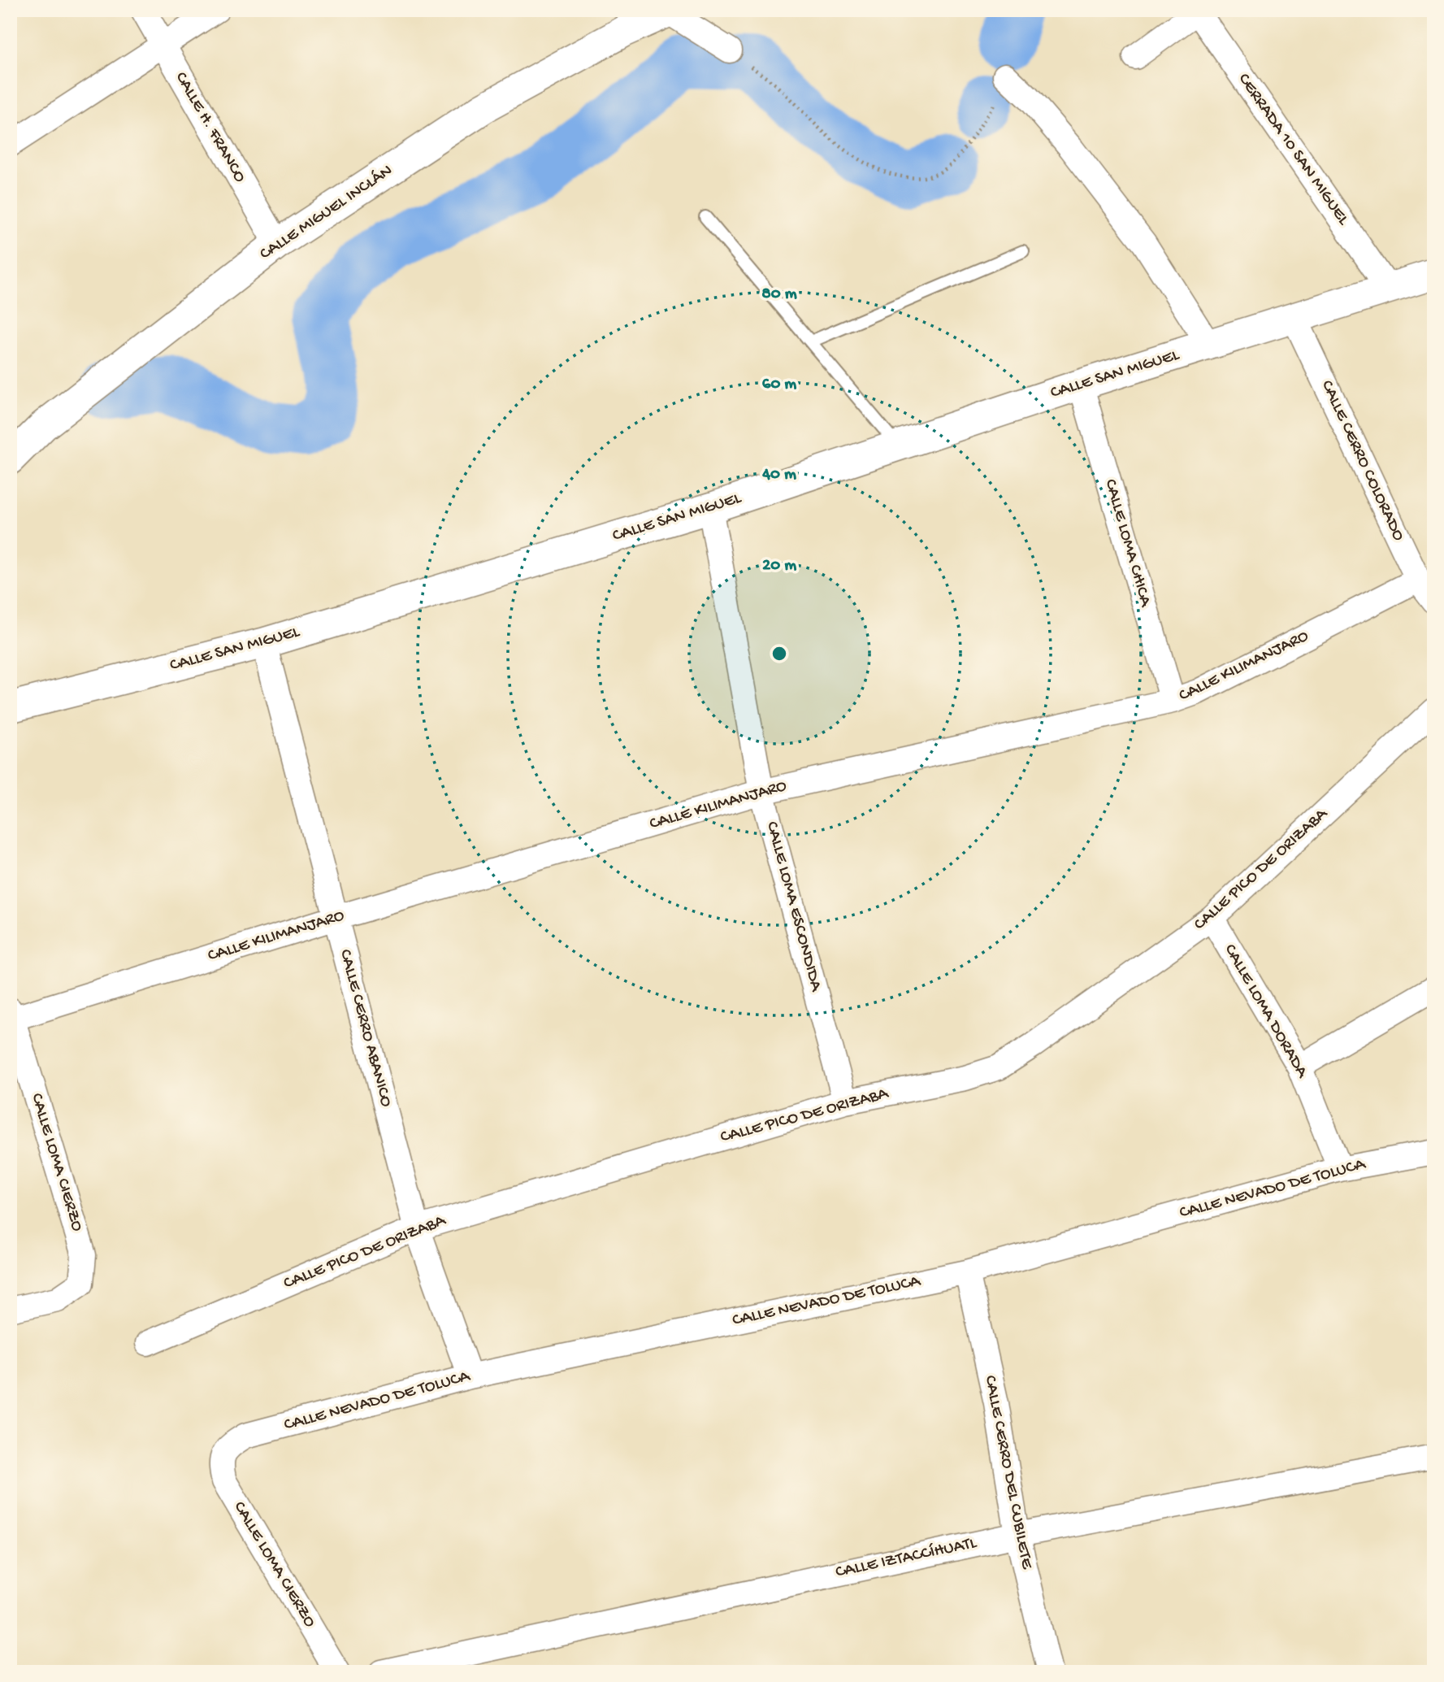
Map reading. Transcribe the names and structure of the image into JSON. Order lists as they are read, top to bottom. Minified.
{"streets":{"street":["CALLE H. FRANCO","CERRADA 10 SAN MIGUEL","CALLE MIGUEL INCLÁN","CALLE SAN MIGUEL","CALLE CERRO COLORADO","CALLE LOMA CHICA","CALLE KILIMANJARO","CALLE PICO DE ORIZABA","CALLE LOMA ESCONDIDA","CALLE LOMA DORADA","CALLE CERRO ABANICO","CALLE LOMA CIERZO","CALLE NEVADO DE TOLUCA","CALLE CERRO DEL CUBILETE","CALLE IZTACCÍHUATL"]},"crossings":[["CALLE H. FRANCO","CALLE MIGUEL INCLÁN"],["CERRADA 10 SAN MIGUEL","CALLE SAN MIGUEL"],["CALLE SAN MIGUEL","CALLE CERRO COLORADO"],["CALLE SAN MIGUEL","CALLE LOMA CHICA"],["CALLE SAN MIGUEL","CALLE LOMA ESCONDIDA"],["CALLE SAN MIGUEL","CALLE CERRO ABANICO"],["CALLE CERRO COLORADO","CALLE KILIMANJARO"],["CALLE LOMA CHICA","CALLE KILIMANJARO"],["CALLE KILIMANJARO","CALLE LOMA ESCONDIDA"],["CALLE KILIMANJARO","CALLE CERRO ABANICO"],["CALLE KILIMANJARO","CALLE LOMA CIERZO"],["CALLE PICO DE ORIZABA","CALLE LOMA ESCONDIDA"],["CALLE PICO DE ORIZABA","CALLE LOMA DORADA"],["CALLE PICO DE ORIZABA","CALLE CERRO ABANICO"],["CALLE LOMA DORADA","CALLE NEVADO DE TOLUCA"],["CALLE CERRO ABANICO","CALLE NEVADO DE TOLUCA"],["CALLE LOMA CIERZO","CALLE NEVADO DE TOLUCA"],["CALLE NEVADO DE TOLUCA","CALLE CERRO DEL CUBILETE"],["CALLE CERRO DEL CUBILETE","CALLE IZTACCÍHUATL"]],"rings":["80 m","60 m","40 m","20 m"]}
